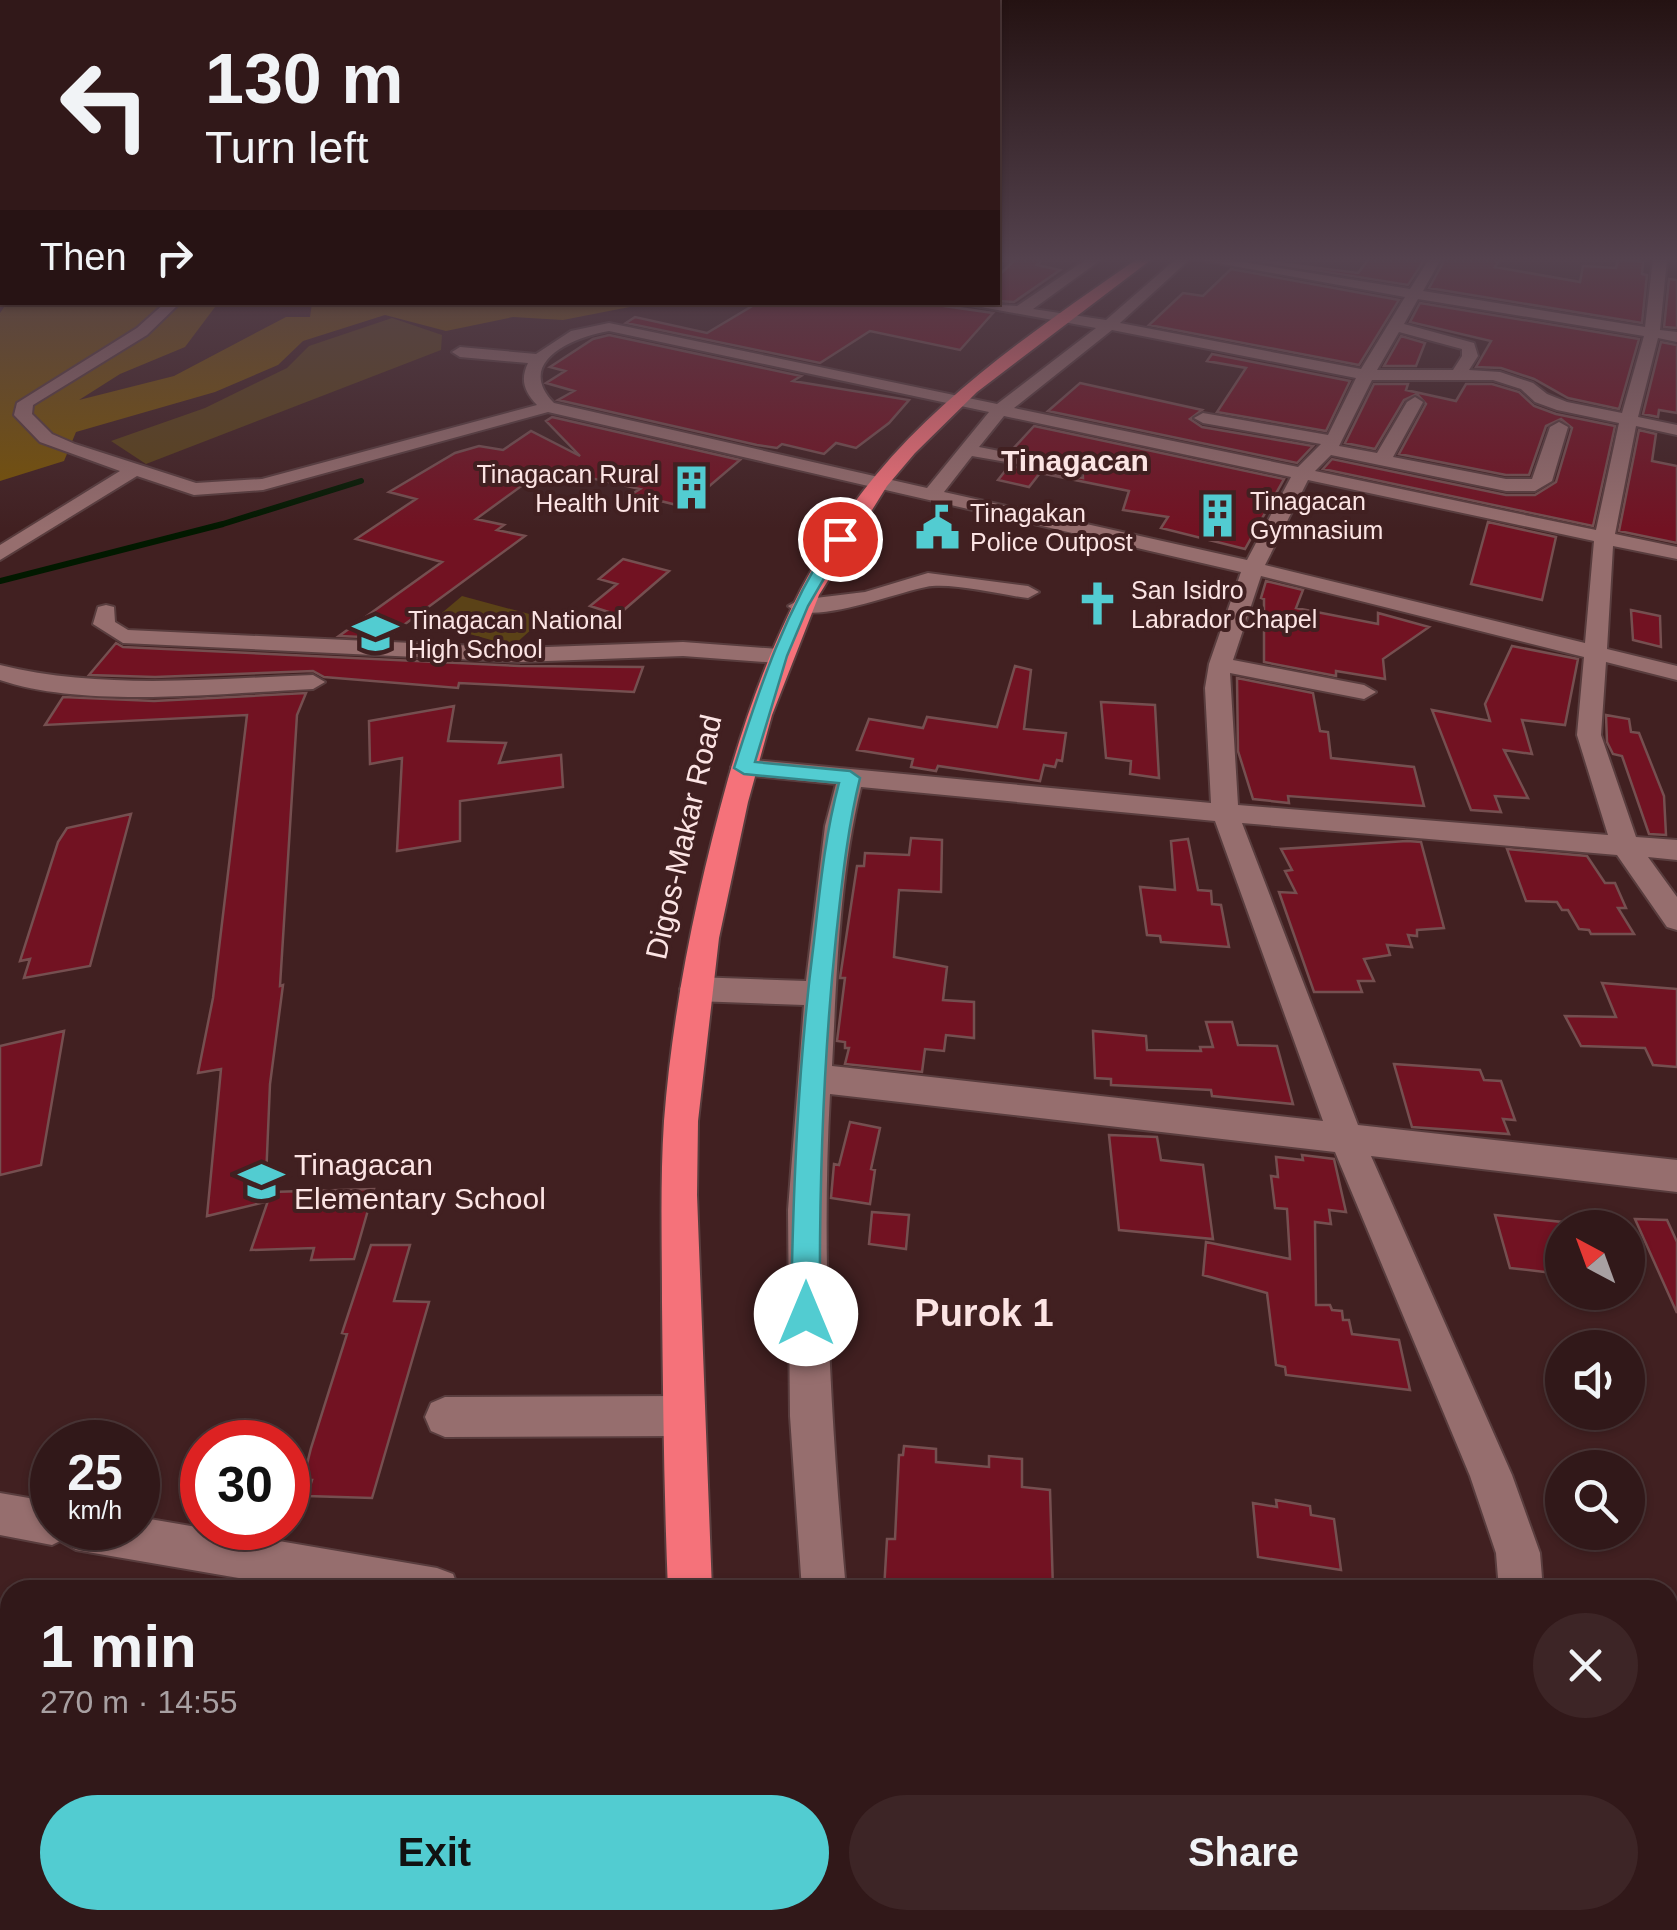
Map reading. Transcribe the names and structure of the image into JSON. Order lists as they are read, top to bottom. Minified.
{"streets":{"highway":["Digos-Makar Road"]},"districts":["Tinagacan","Purok 1"],"places":{"building":["Tinagacan Rural Health Unit","Tinagacan Gymnasium"],"public building":["Tinagakan Police Outpost"],"church":["San Isidro Labrador Chapel"],"school or university":["Tinagacan National High School","Tinagacan Elementary School"]},"north":"top left","page":{"turn":["130 m","Turn left"],"then":"Then","speed":"25 km/h","limit":"30","heading":["1 min","270 m · 14:55"],"buttons":["Exit","Share"]}}
